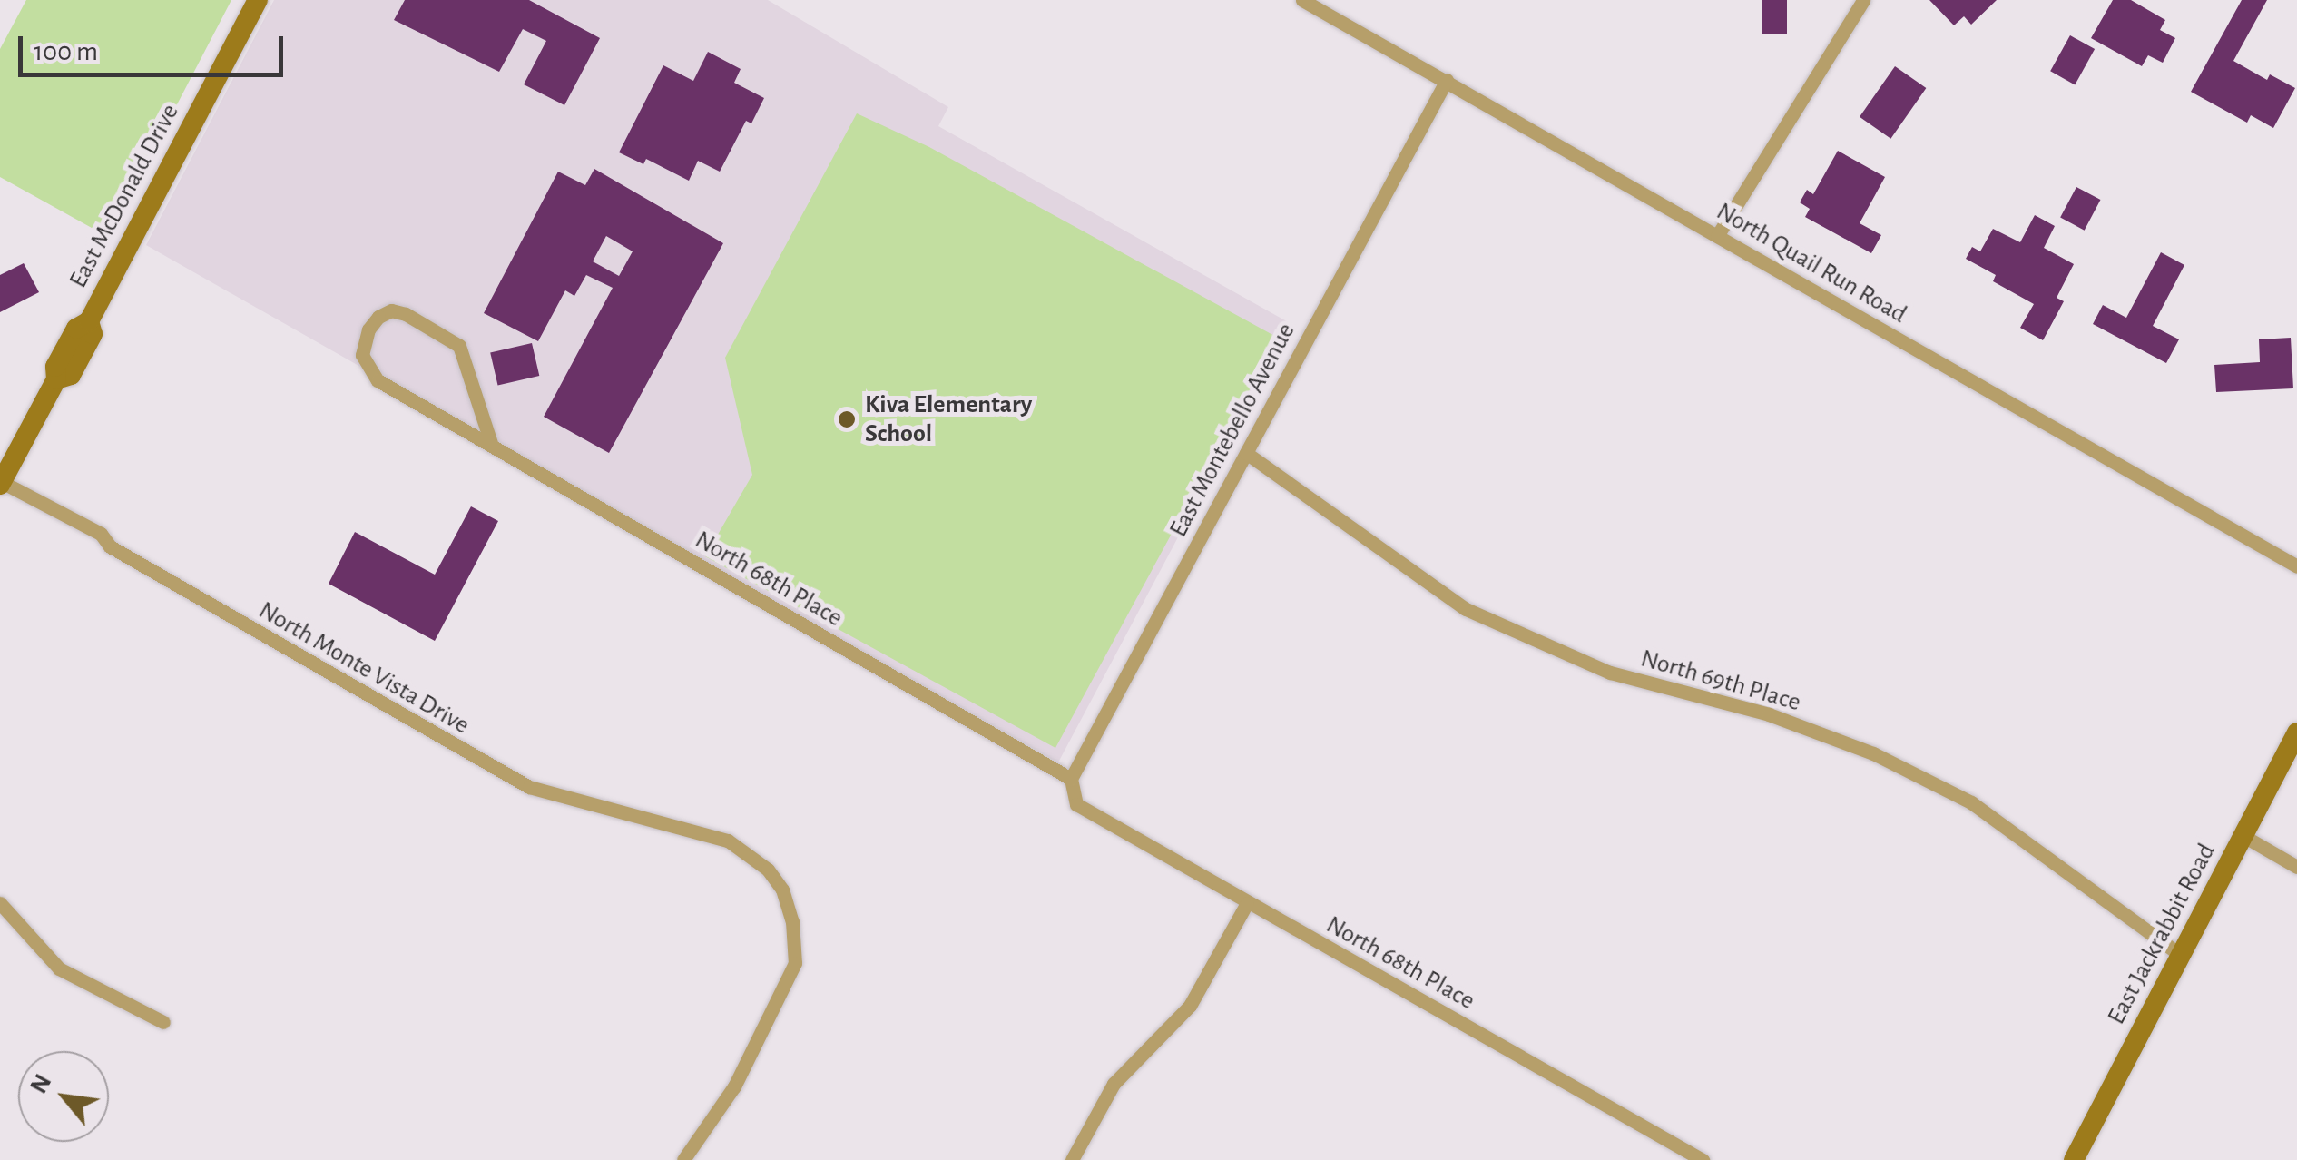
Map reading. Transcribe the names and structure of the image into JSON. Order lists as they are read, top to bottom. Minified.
{"streets":{"street":["East McDonald Drive","North Quail Run Road","East Montebello Avenue","North 68th Place","North Monte Vista Drive","North 69th Place","East Jackrabbit Road"]},"crossings":[["East McDonald Drive","North Monte Vista Drive"],["North Quail Run Road","East Montebello Avenue"],["East Montebello Avenue","North 68th Place"],["East Montebello Avenue","North 69th Place"],["North 69th Place","East Jackrabbit Road"]],"places":["Kiva Elementary School"],"scale_bar":"100 m","north":"top left"}
